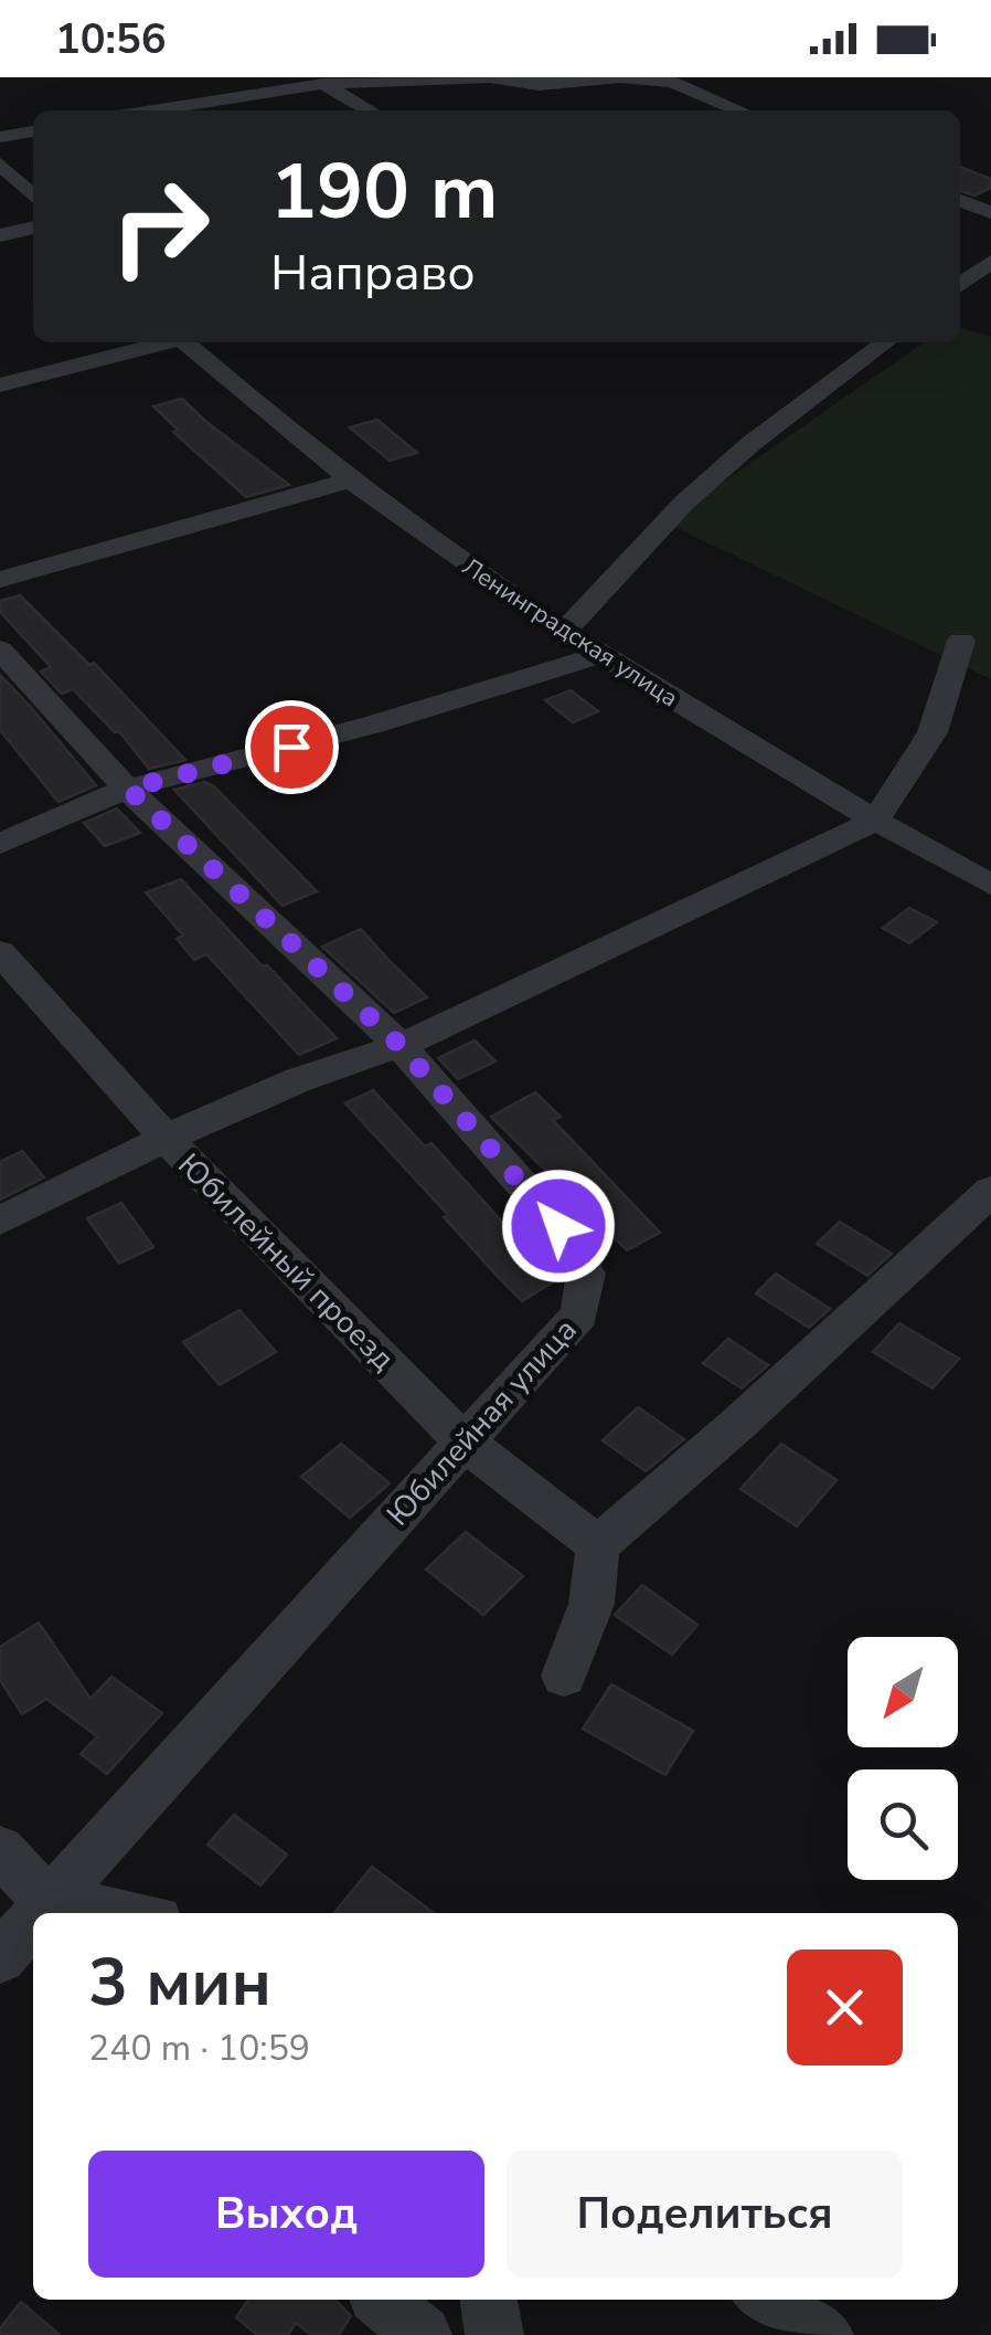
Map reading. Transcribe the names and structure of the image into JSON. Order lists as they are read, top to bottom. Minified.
{"streets":{"street":["Ленинградская улица","Юбилейный проезд","Юбилейная улица"]},"crossings":[["Юбилейный проезд","Юбилейная улица"]],"north":"bottom left","page":{"status":"10:56","turn":["190 m","Направо"],"heading":["3 мин","240 m · 10:59"],"buttons":["Выход","Поделиться"]}}
